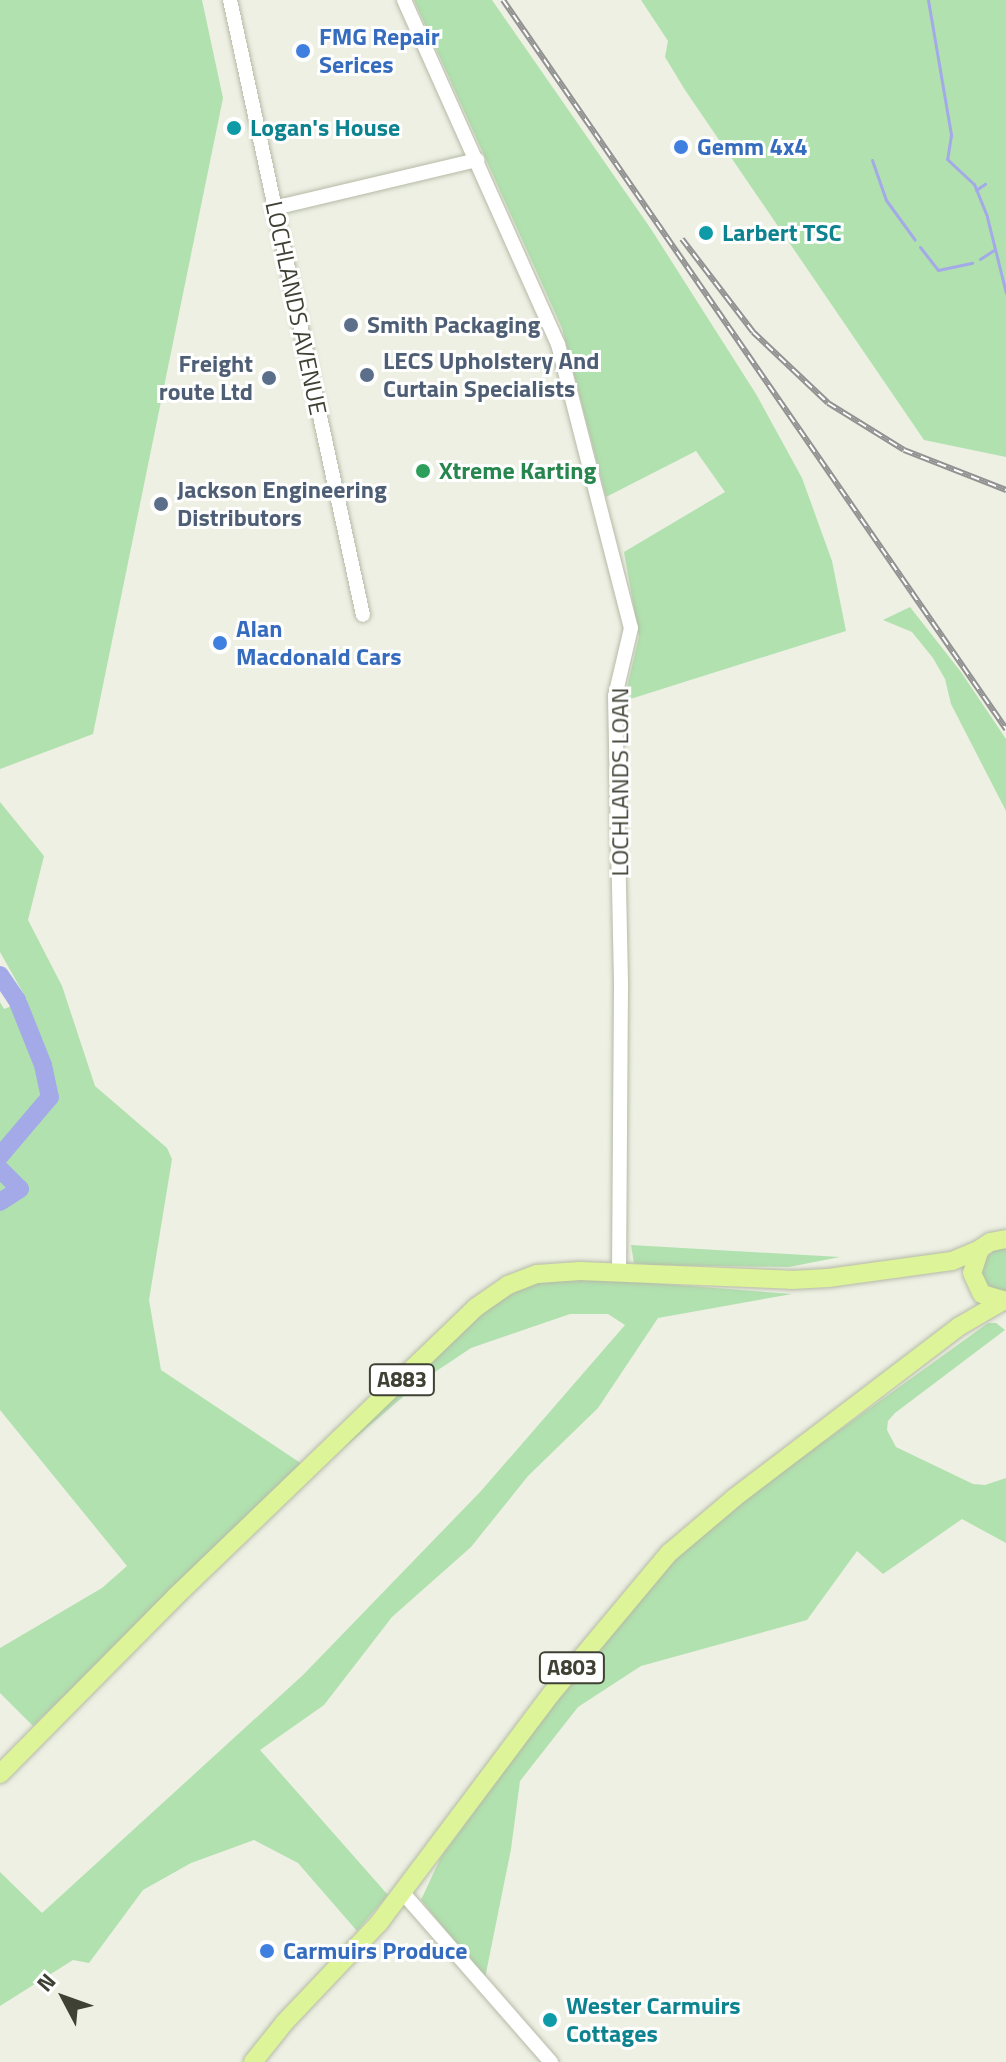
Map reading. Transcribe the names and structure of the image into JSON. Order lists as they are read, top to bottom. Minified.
{"streets":{"main road":["A883","A803"],"street":["LOCHLANDS AVENUE","LOCHLANDS LOAN"]},"crossings":[["LOCHLANDS LOAN","A883"]],"places":["FMG Repair Serices","Logan's House","Gemm 4x4","Larbert TSC","Smith Packaging","LECS Upholstery And Curtain Specialists","Freight route Ltd","Xtreme Karting","Jackson Engineering Distributors","Alan Macdonald Cars","Carmuirs Produce","Wester Carmuirs Cottages"],"north":"top left"}
